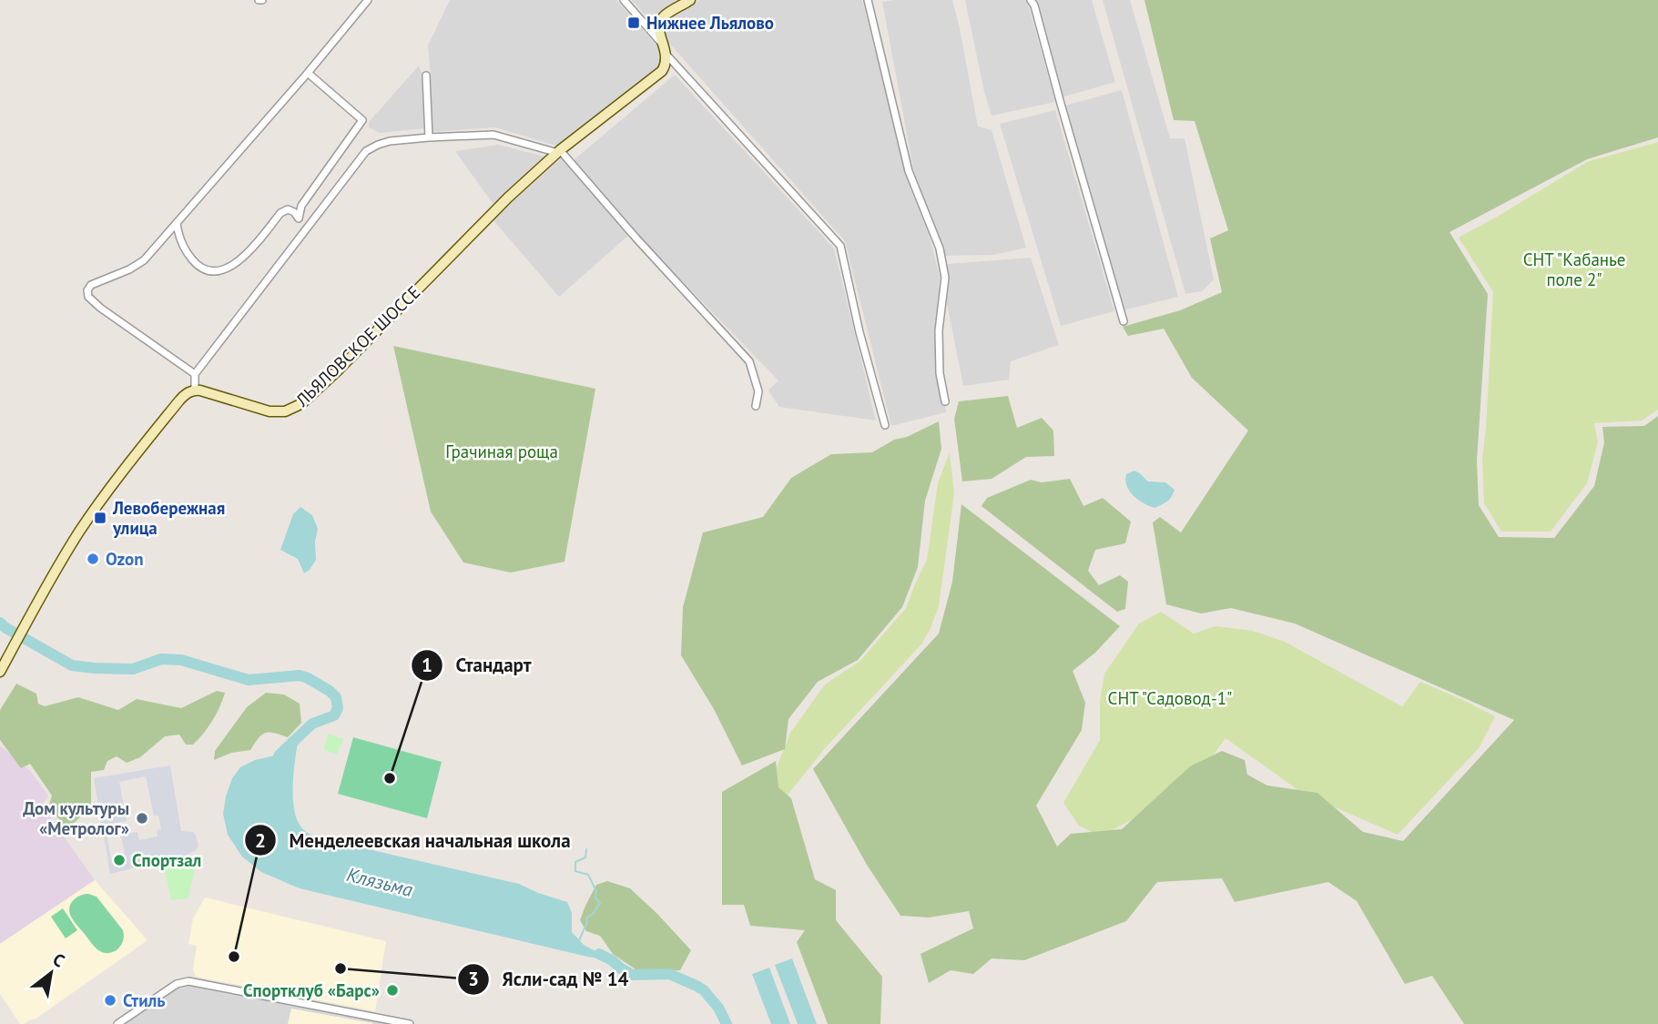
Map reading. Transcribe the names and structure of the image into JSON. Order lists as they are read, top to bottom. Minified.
{"streets":{"street":["ЛЬЯЛОВСКОЕ ШОССЕ"]},"water":["Клязьма"],"parks":["СНТ \"Кабанье поле 2\"","Грачиная роща","СНТ \"Садовод-1\""],"places":{"transit":["Нижнее Льялово","Левобережная улица"],"other":["Ozon","Стандарт","Дом культуры «Метролог»","Спортзал","Менделеевская начальная школа","Ясли-сад № 14","Спортклуб «Барс»","Стиль"]},"north":"top right"}
